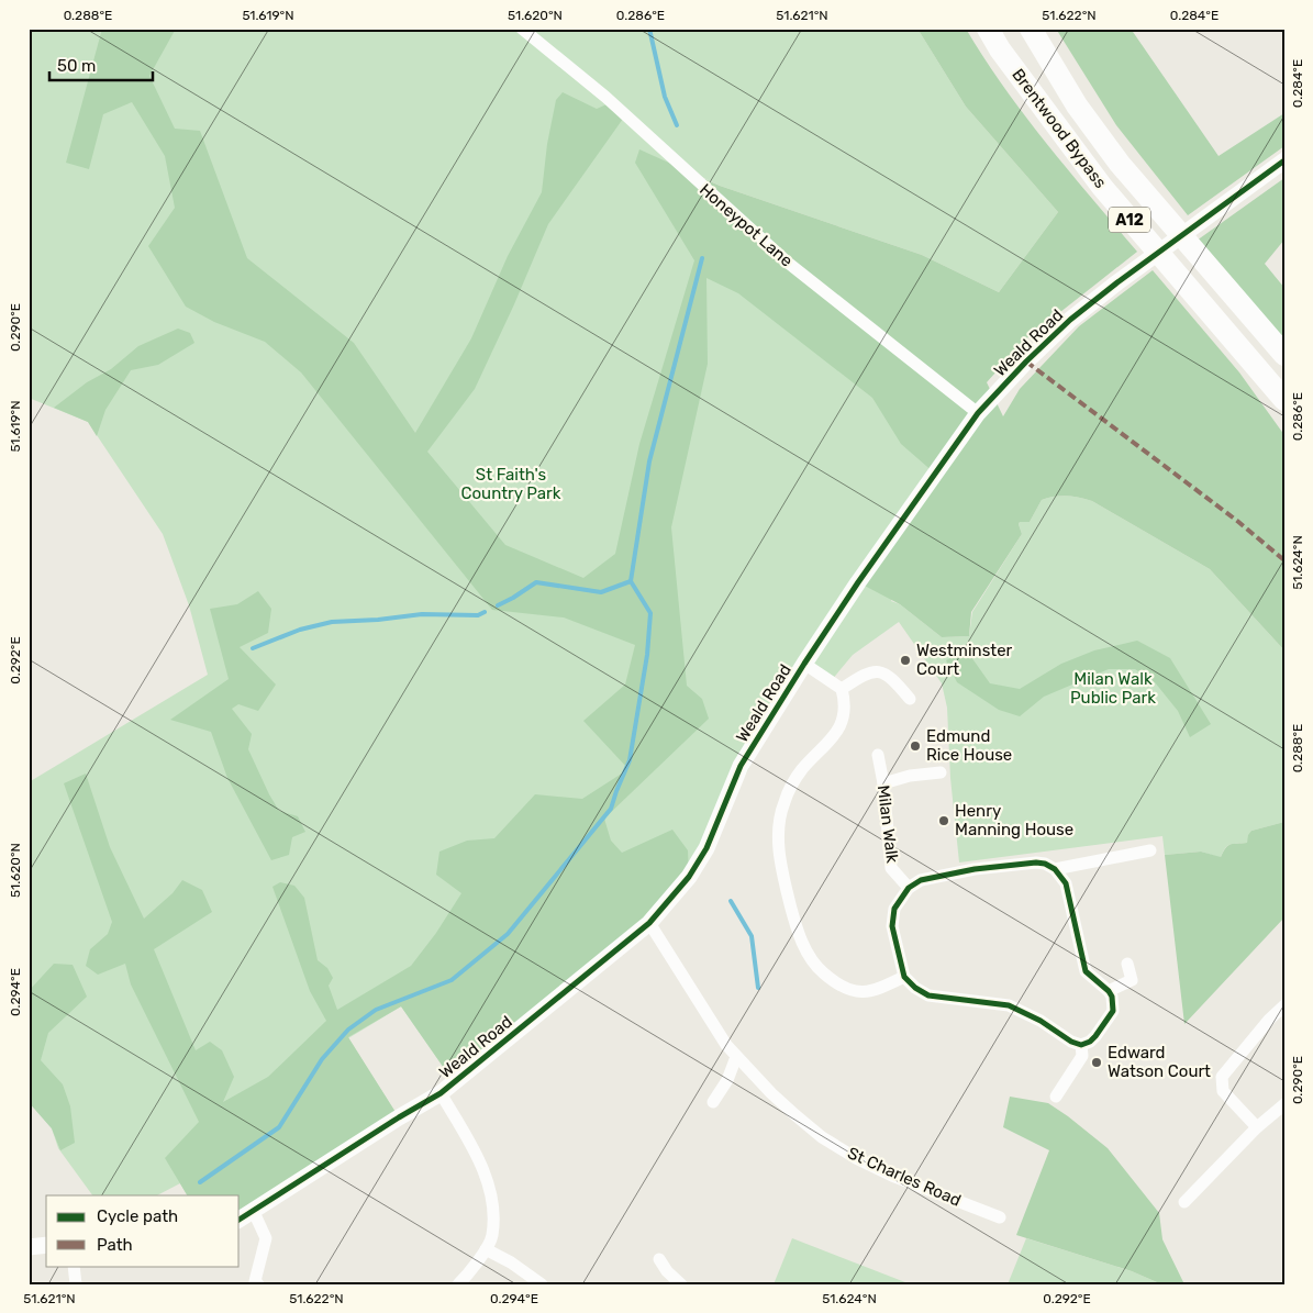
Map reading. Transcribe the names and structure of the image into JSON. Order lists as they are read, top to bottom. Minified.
{"streets":{"highway":["Brentwood Bypass","A12"],"street":["Honeypot Lane","Weald Road","Milan Walk","St Charles Road"]},"crossings":[["Honeypot Lane","Weald Road"],["Weald Road","St Charles Road"]],"parks":["St Faith's Country Park","Milan Walk Public Park"],"places":["Westminster Court","Edmund Rice House","Henry Manning House","Edward Watson Court"],"legend":["Cycle path","Path"],"scale_bar":"50 m","coordinates":["0.288°E","51.619°N","51.620°N","0.286°E","51.621°N","51.622°N","0.284°E","0.290°E","51.624°N","0.292°E","0.294°E"]}
